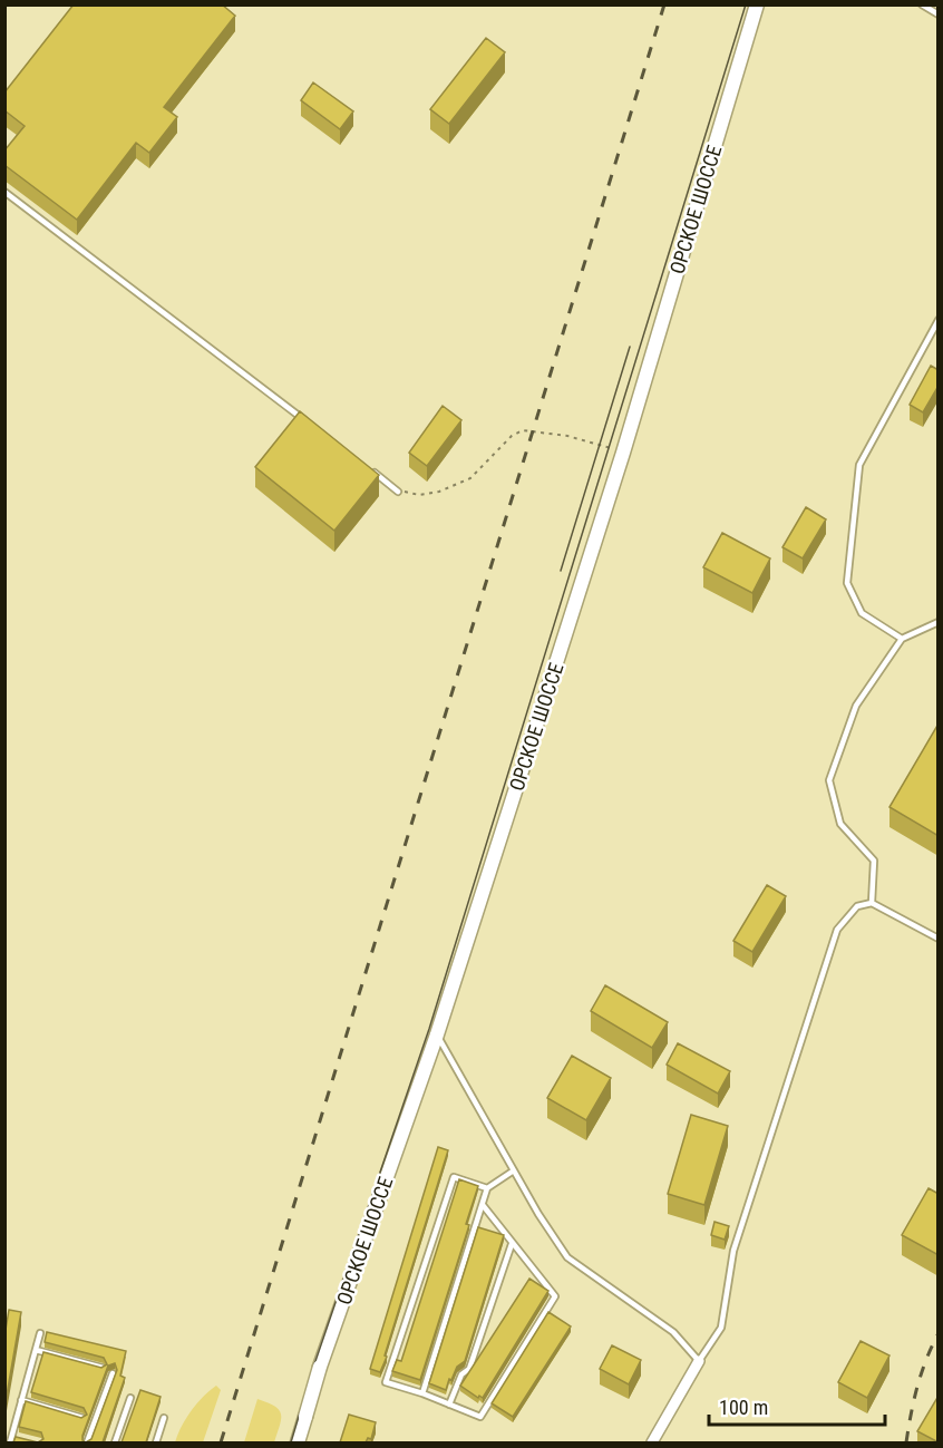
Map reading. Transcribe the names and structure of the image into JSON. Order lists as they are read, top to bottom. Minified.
{"streets":{"street":["ОРСКОЕ ШОССЕ"]},"scale_bar":"100 m"}
